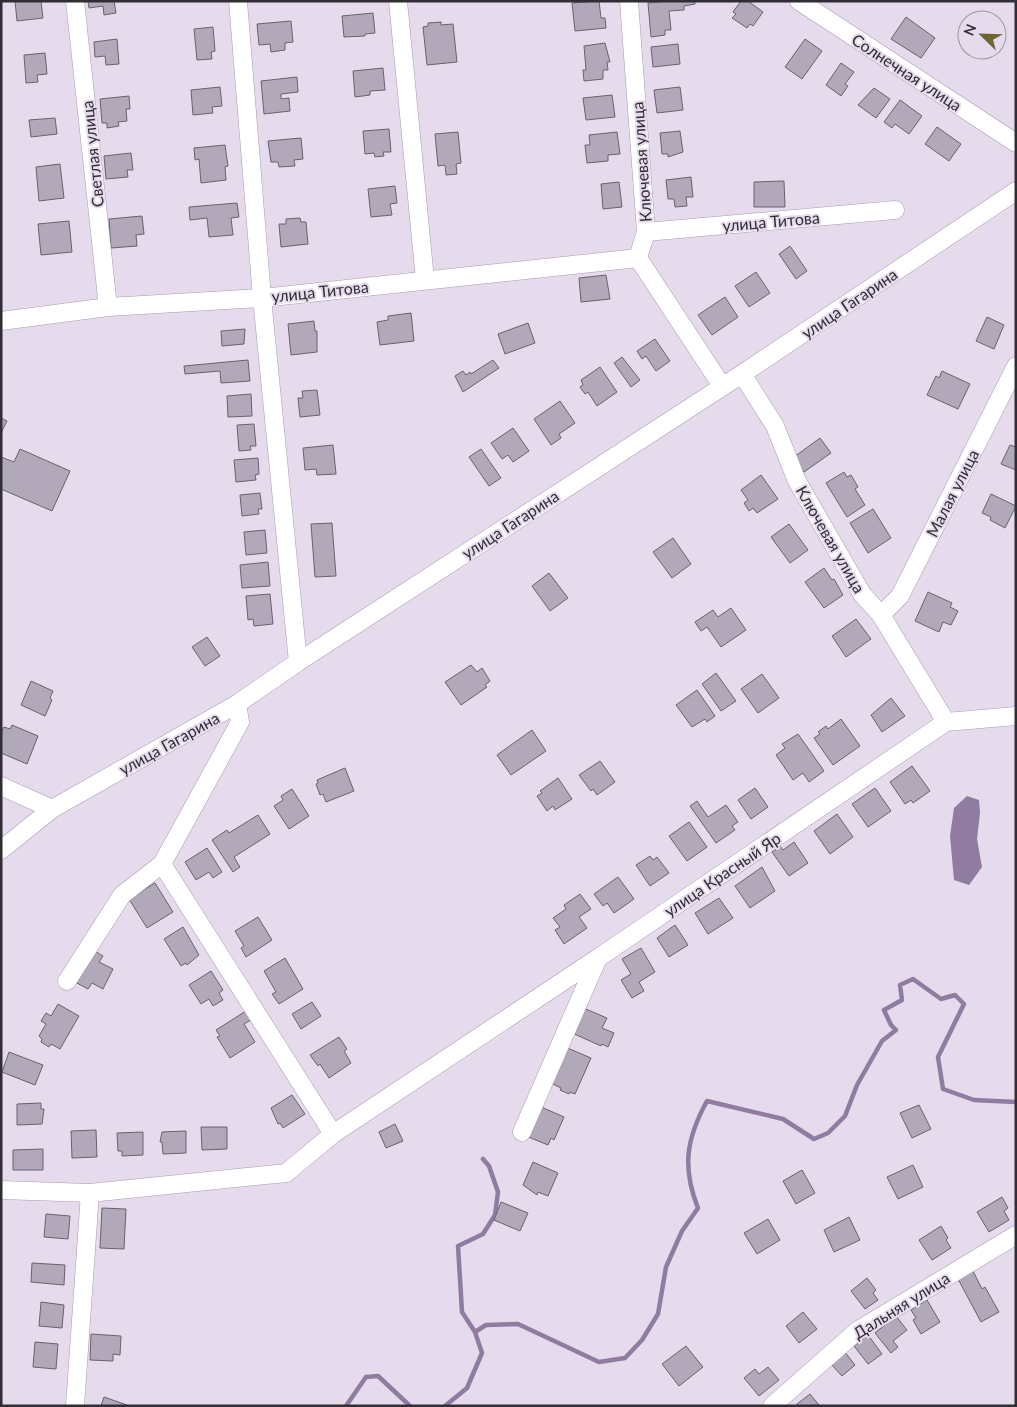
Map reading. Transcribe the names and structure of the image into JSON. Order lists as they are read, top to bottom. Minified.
{"streets":{"street":["Солнечная улица","Светлая улица","Ключевая улица","улица Титова","улица Гагарина","Малая улица","улица Красный Яр","Дальняя улица"]},"crossings":[["Светлая улица","улица Титова"],["Ключевая улица","улица Титова"],["Ключевая улица","улица Гагарина"],["Ключевая улица","Малая улица"],["Ключевая улица","улица Красный Яр"]],"north":"top left"}
